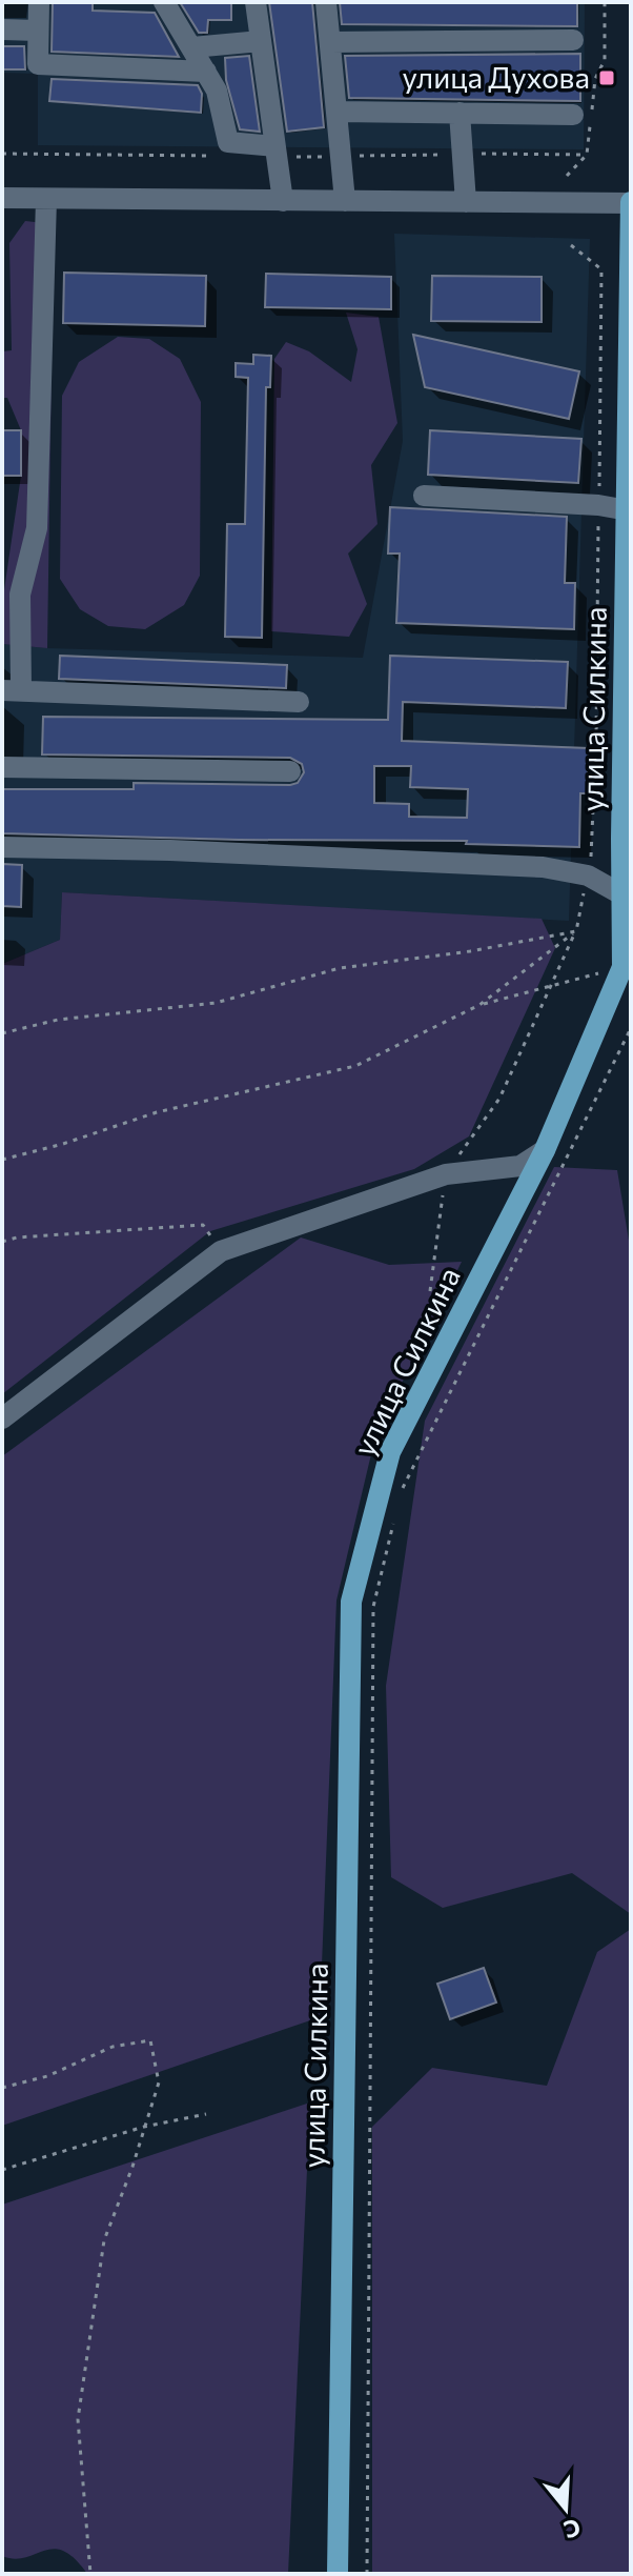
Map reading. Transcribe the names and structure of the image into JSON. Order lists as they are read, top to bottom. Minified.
{"streets":{"main road":["улица Силкина"]},"places":{"transit":["улица Духова"]},"north":"bottom"}
